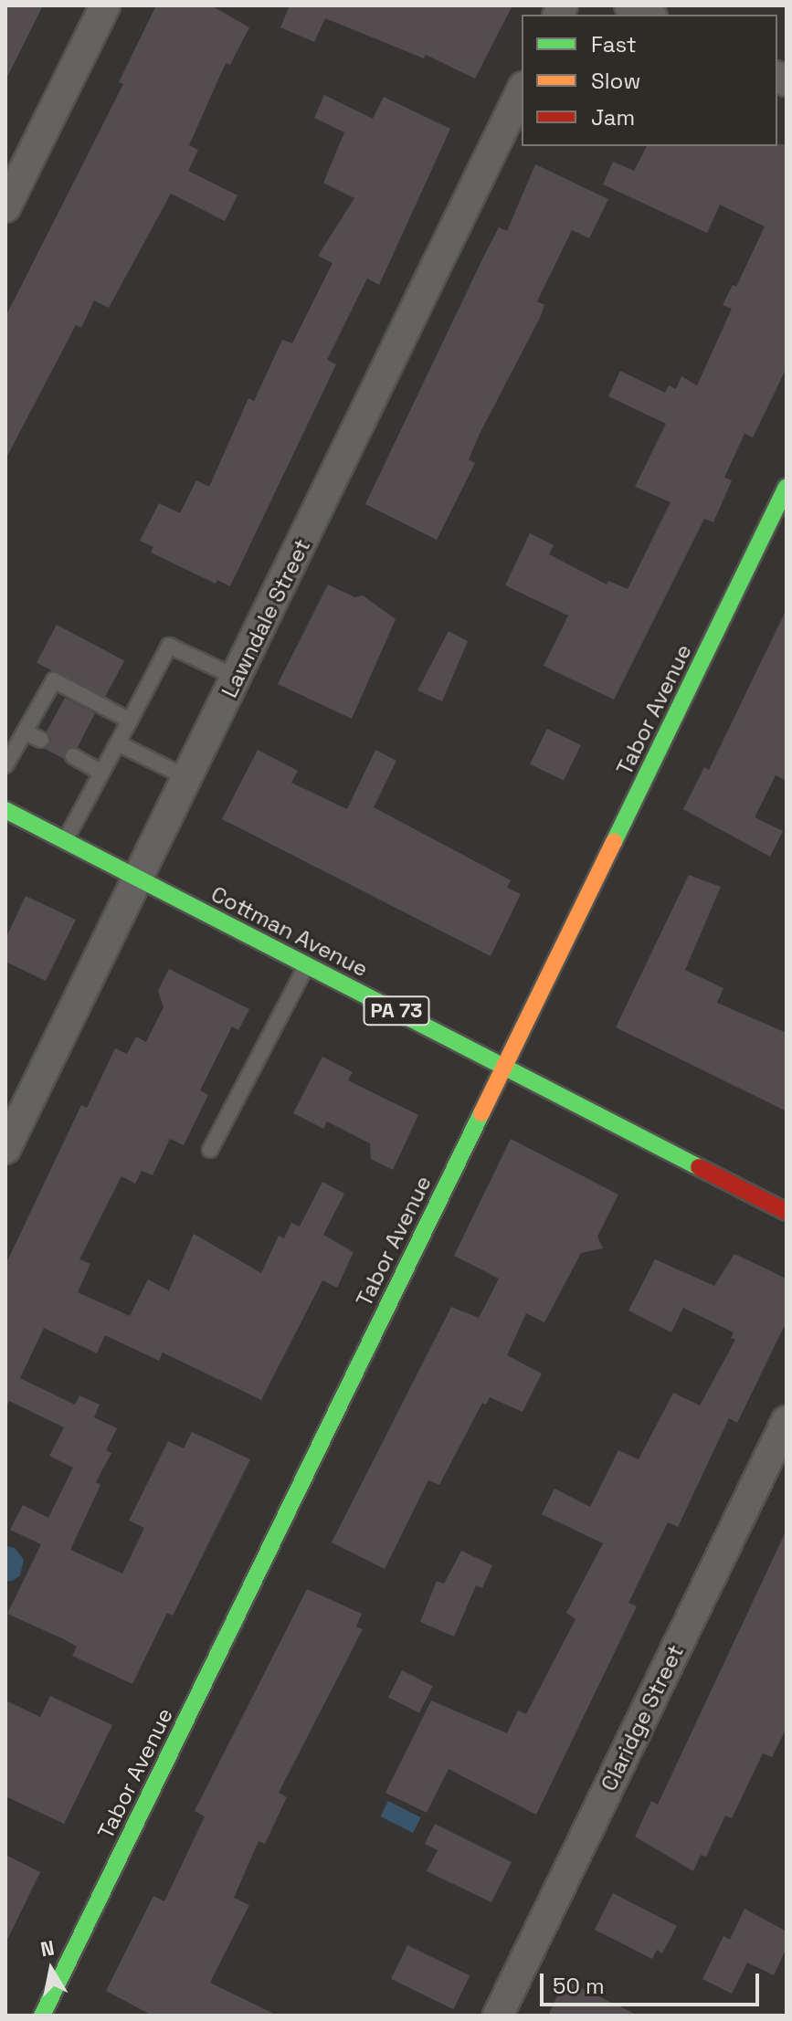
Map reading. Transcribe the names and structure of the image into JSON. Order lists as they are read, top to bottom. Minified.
{"streets":{"street":["Lawndale Street","Tabor Avenue","Cottman Avenue","PA 73","Claridge Street"]},"crossings":[["Lawndale Street","Cottman Avenue"],["Tabor Avenue","Cottman Avenue"]],"legend":["Fast","Slow","Jam"],"scale_bar":"50 m","north":"top"}
